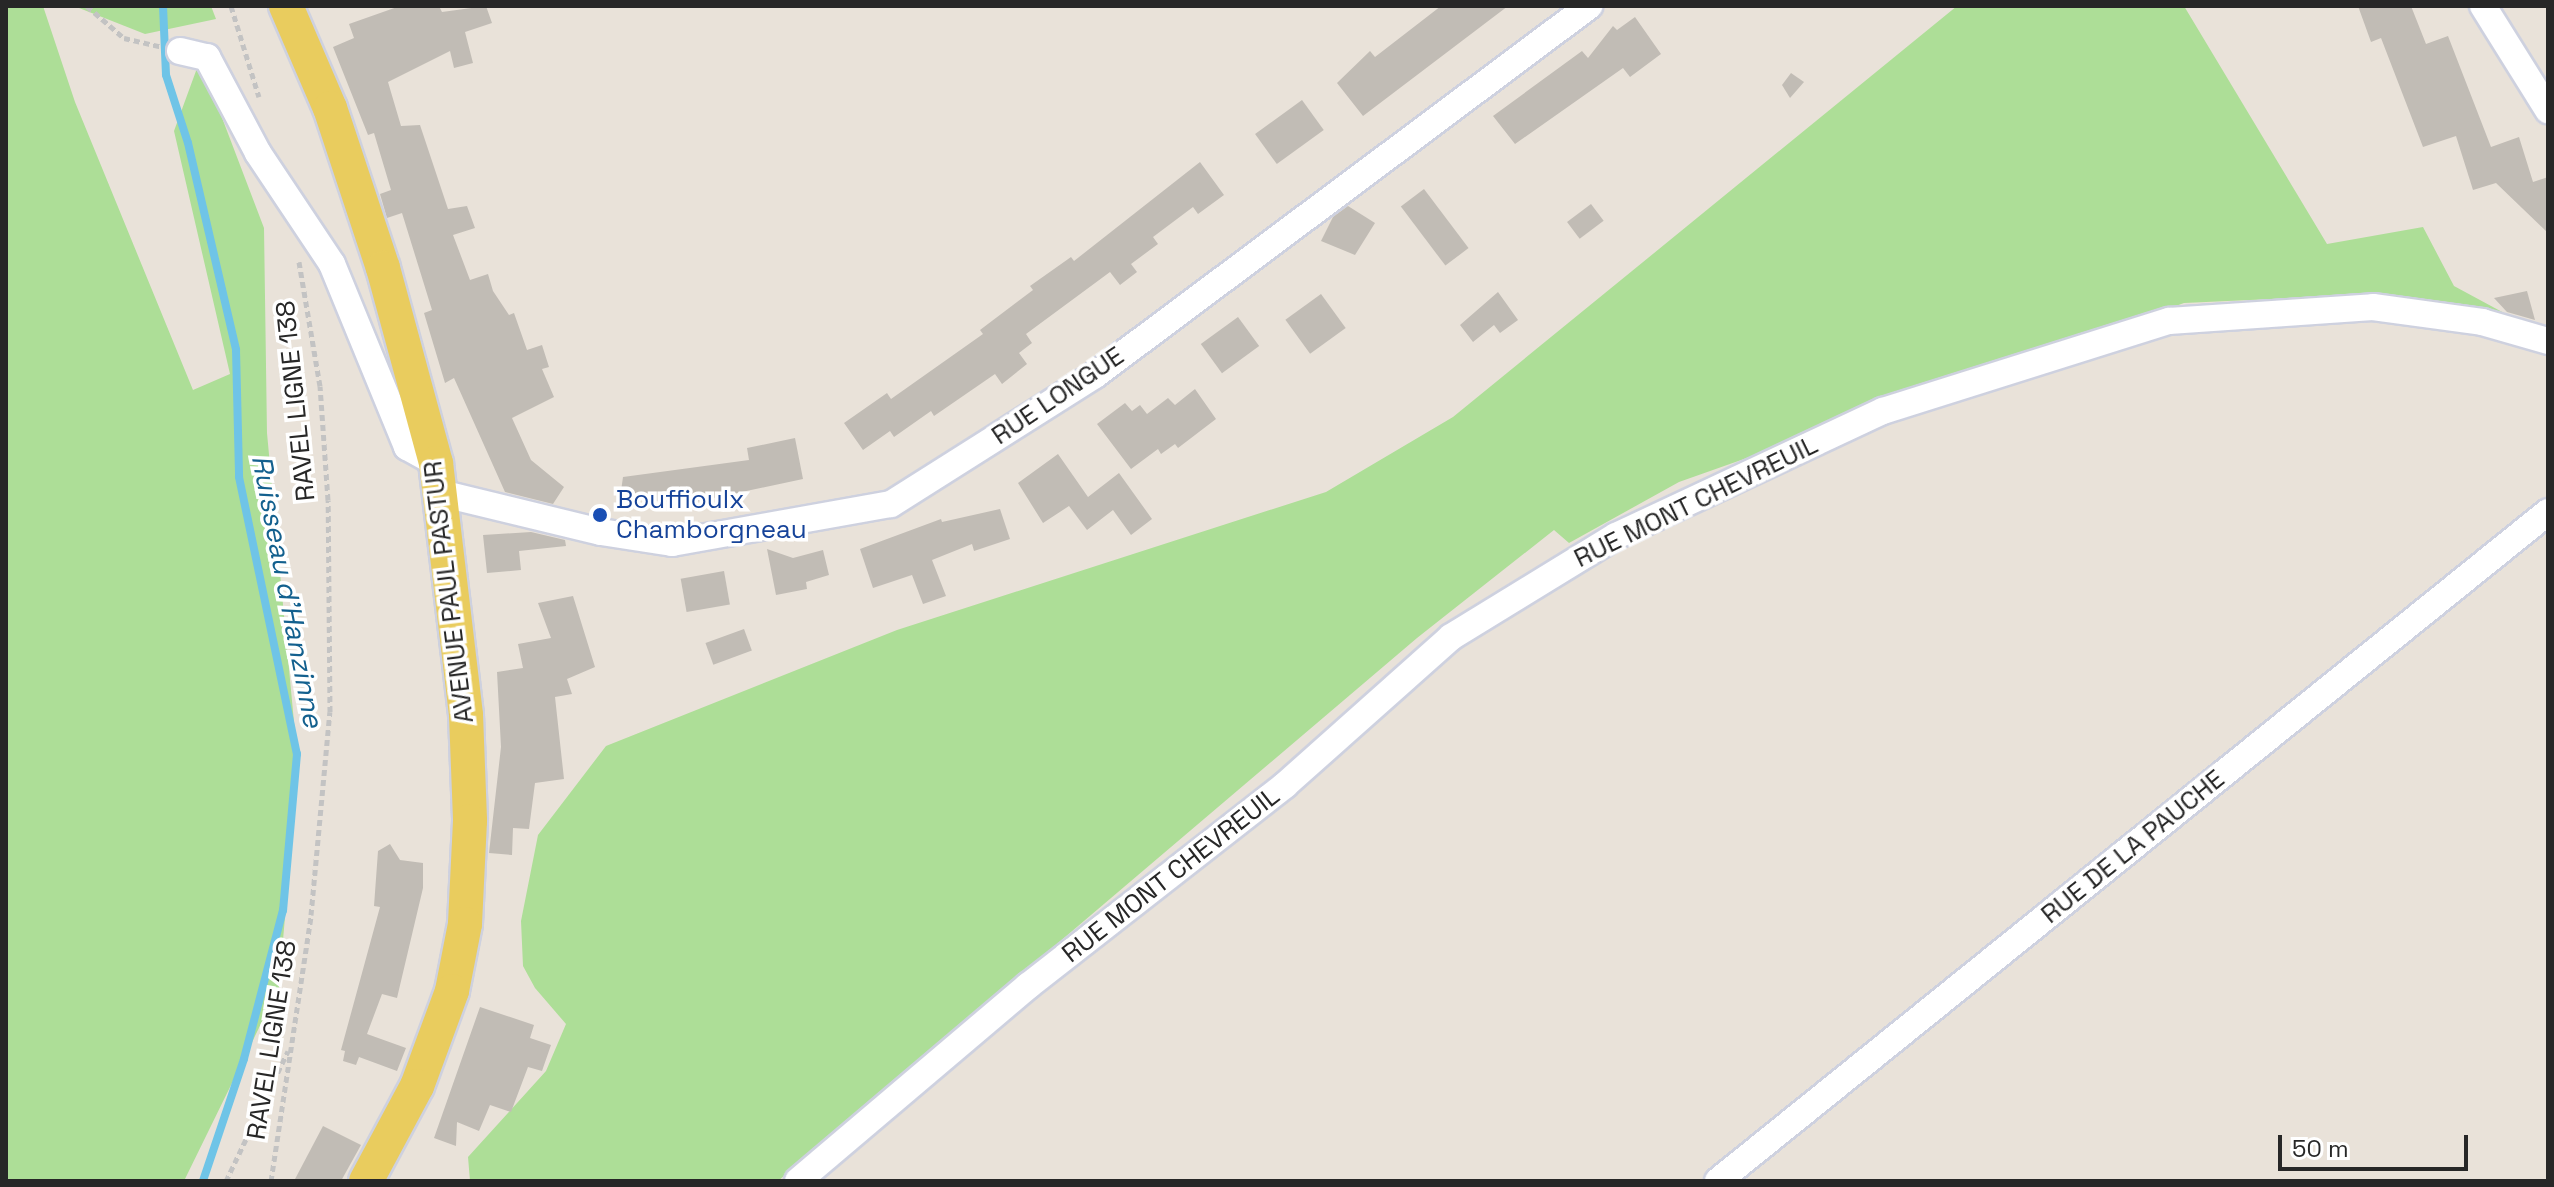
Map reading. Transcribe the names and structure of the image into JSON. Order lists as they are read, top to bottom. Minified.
{"streets":{"main road":["AVENUE PAUL PASTUR"],"street":["RUE LONGUE","RUE MONT CHEVREUIL","RUE DE LA PAUCHE"],"path":["RAVEL LIGNE 138"]},"crossings":[["RUE LONGUE","AVENUE PAUL PASTUR"]],"water":["Ruisseau d'Hanzinne"],"places":["Bouffioulx Chamborgneau"],"scale_bar":"50 m"}
